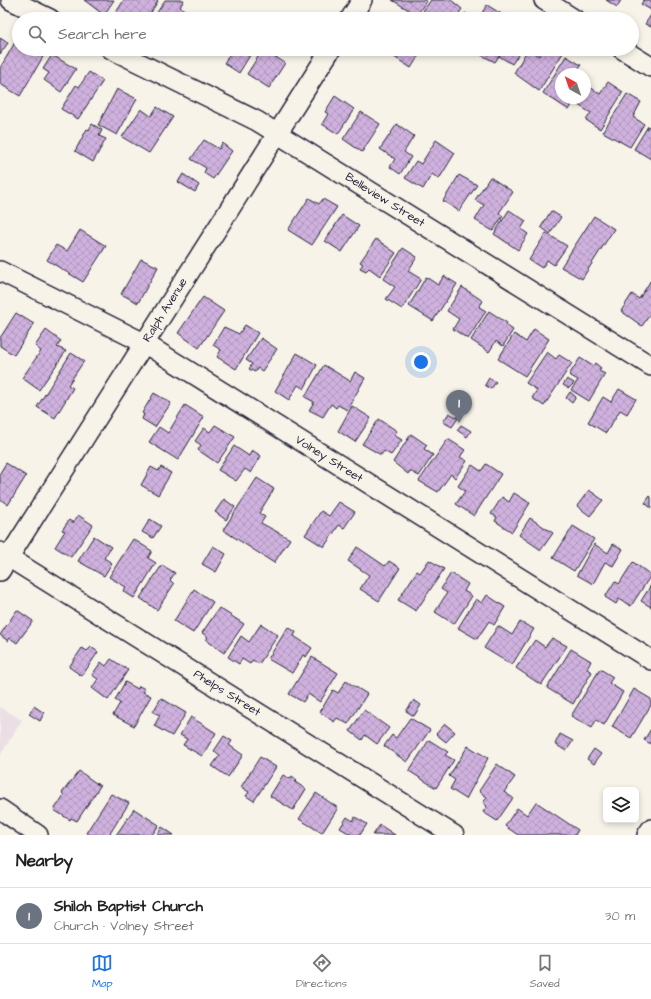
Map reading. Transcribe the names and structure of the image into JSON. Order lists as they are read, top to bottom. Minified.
{"streets":{"street":["Belleview Street","Ralph Avenue","Volney Street","Phelps Street"]},"crossings":[["Belleview Street","Ralph Avenue"],["Ralph Avenue","Volney Street"],["Ralph Avenue","Phelps Street"]],"north":"top left","page":{"search":"Search here","pins":"1","heading":"Nearby","list":[{"mark":"1","name":"Shiloh Baptist Church","note":"Church · Volney Street","value":"30 m"}],"nav":["Map","Directions","Saved"]}}
